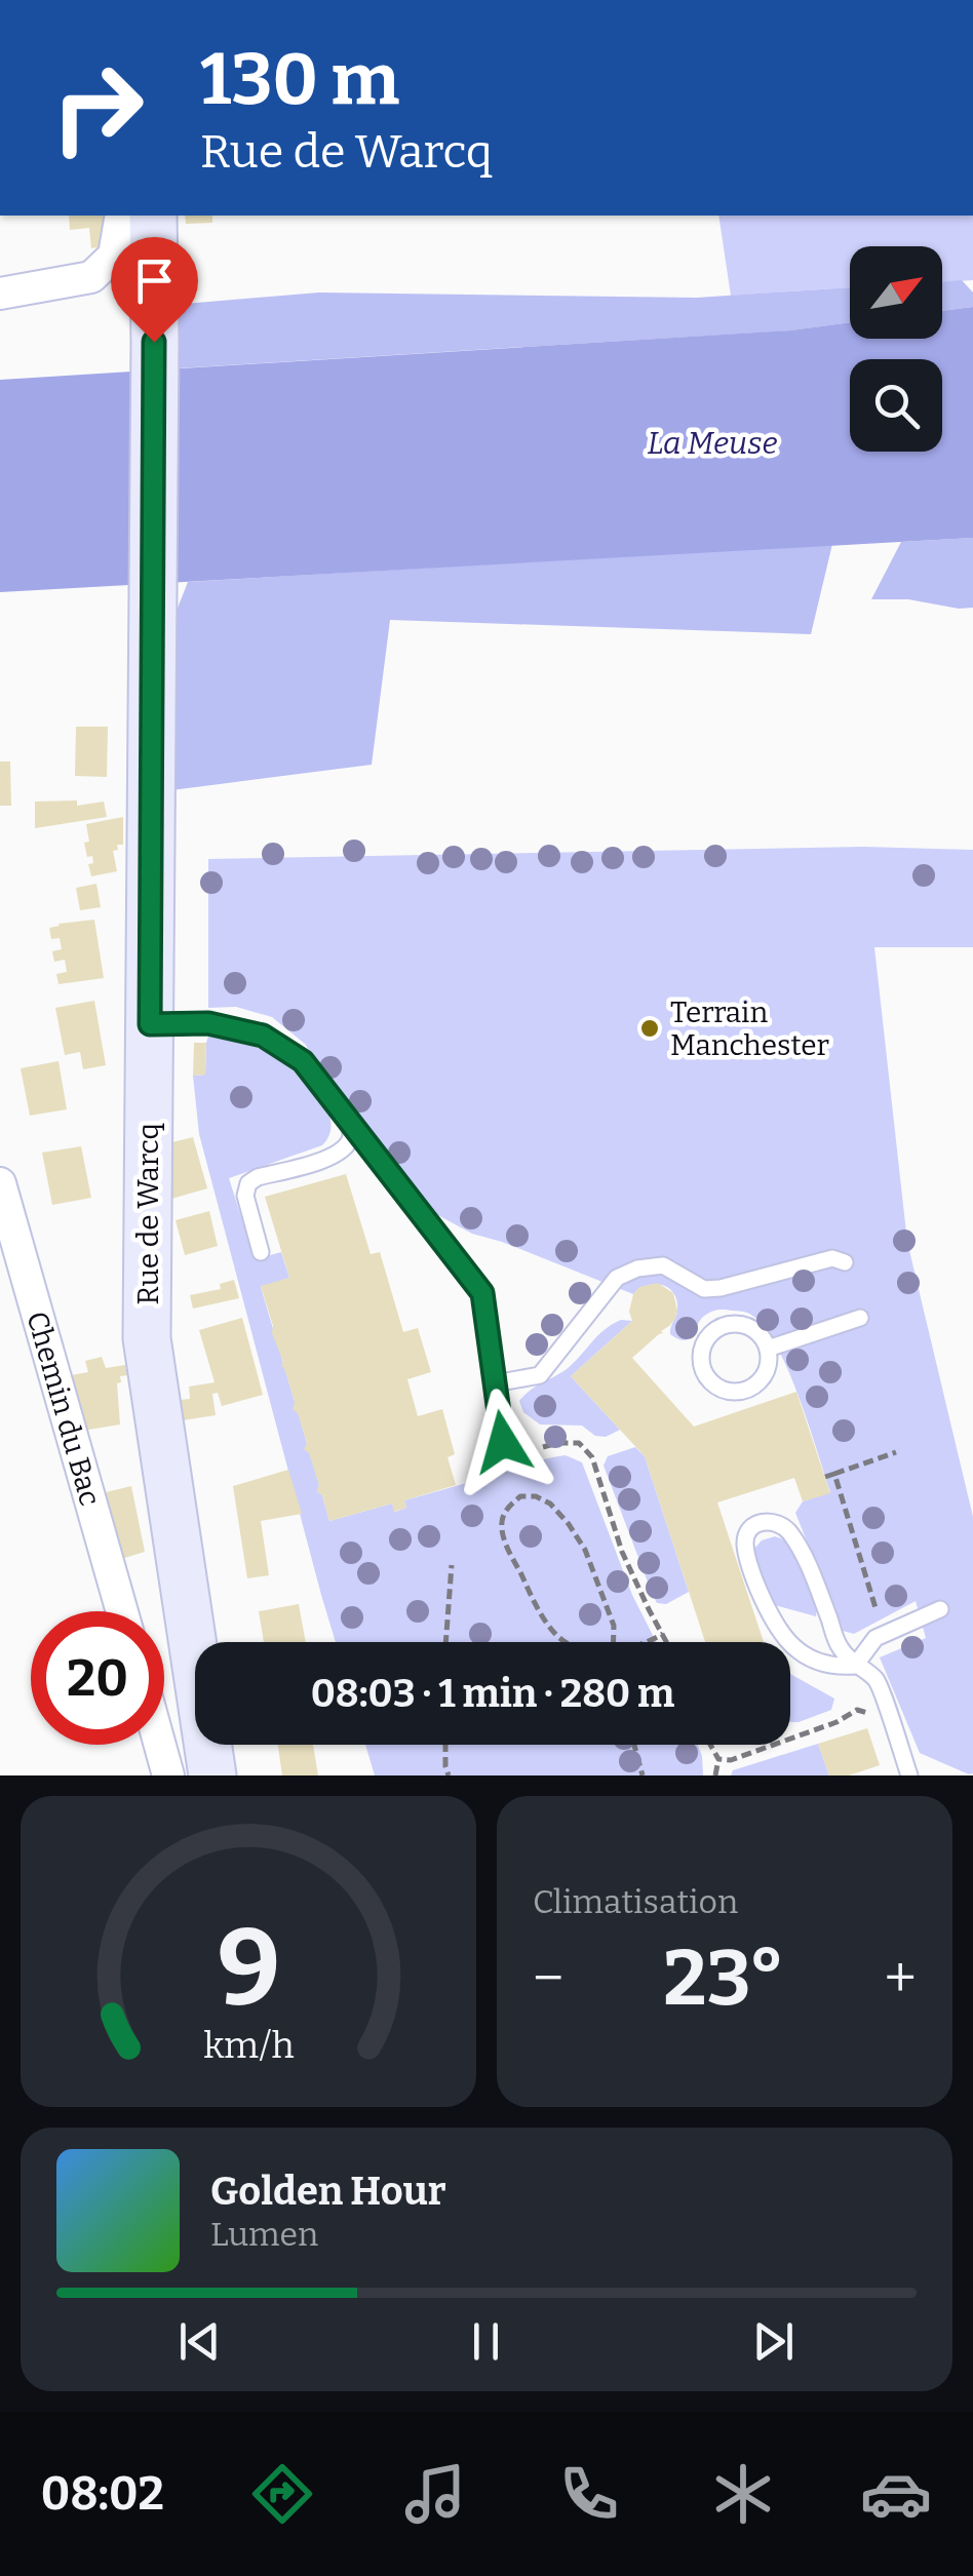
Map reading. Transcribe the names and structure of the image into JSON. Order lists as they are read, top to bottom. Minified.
{"streets":{"main road":["Rue de Warcq"],"street":["Chemin du Bac"]},"water":["La Meuse"],"places":["Terrain Manchester"],"north":"top right","page":{"turn":["130 m","Rue de Warcq"],"limit":"20","trip":"08:03 · 1 min · 280 m","tile":"Climatisation","heat":["−","23°","+"],"song":["Golden Hour","Lumen"],"tabs":"08:02","gauge":["9","km/h"]}}
